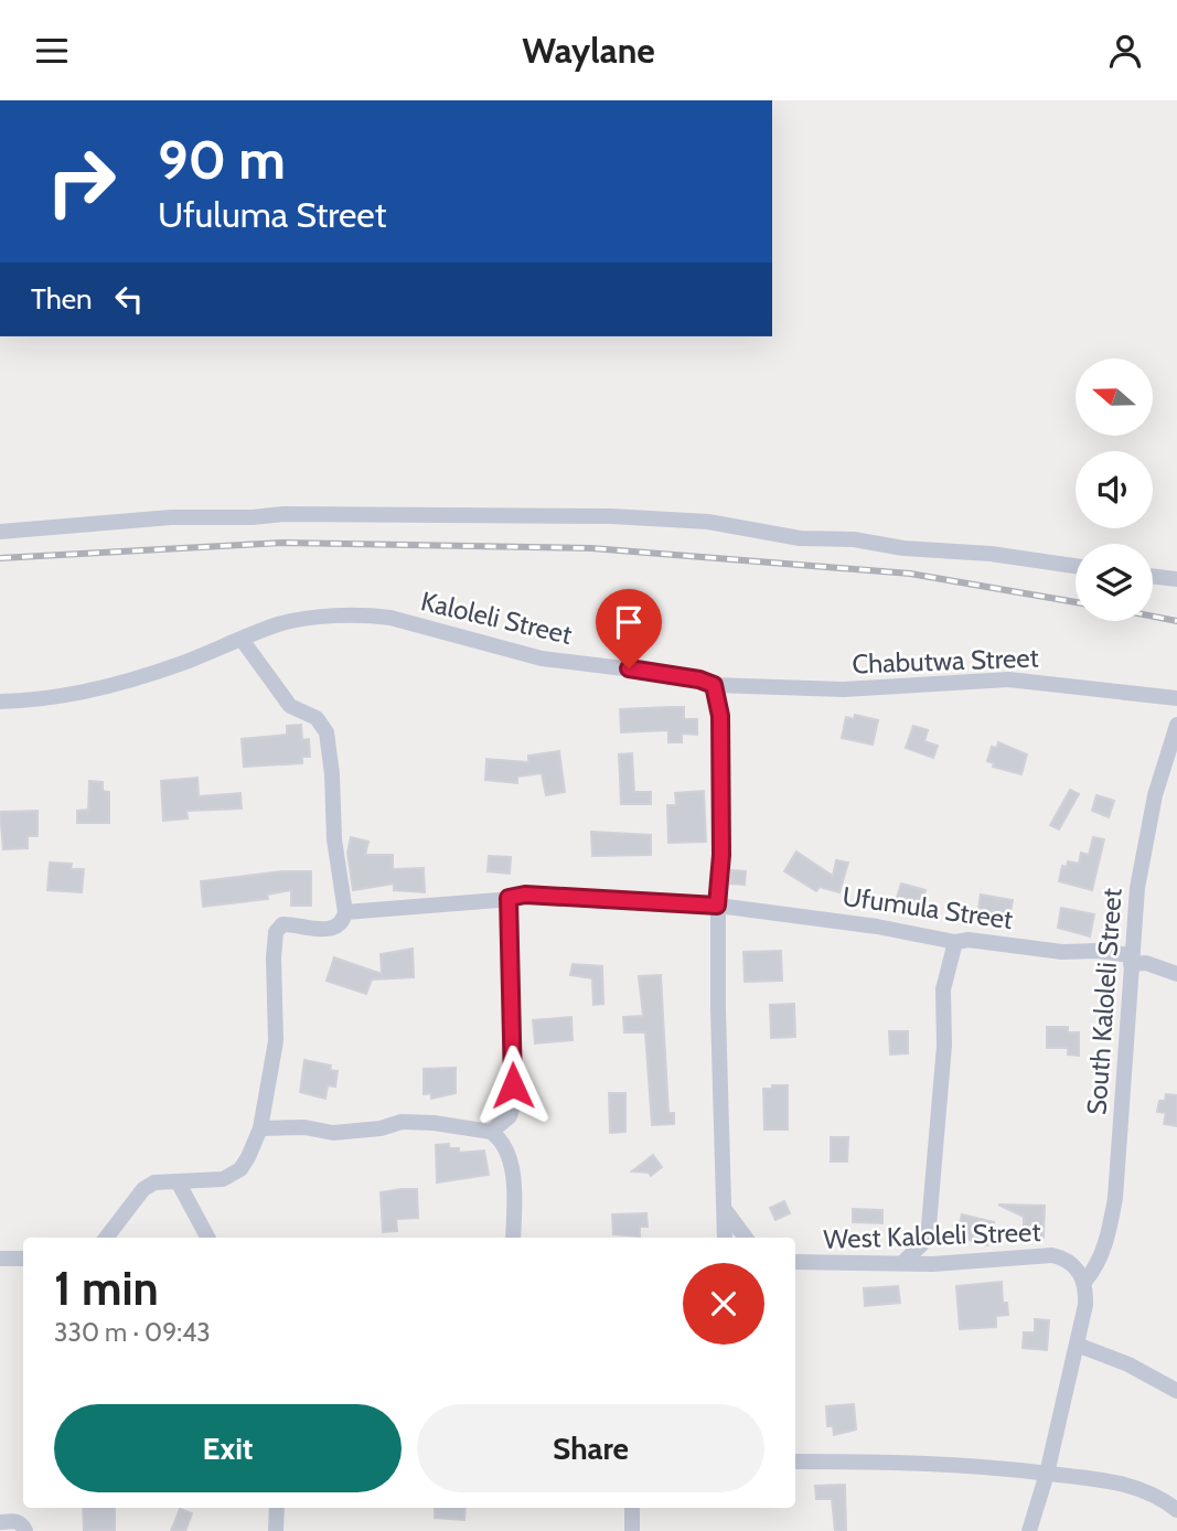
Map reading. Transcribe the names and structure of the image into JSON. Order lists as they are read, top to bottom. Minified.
{"streets":{"street":["Kaloleli Street","Chabutwa Street","Ufumula Street","South Kaloleli Street","West Kaloleli Street"]},"crossings":[["Kaloleli Street","Chabutwa Street"],["Ufumula Street","South Kaloleli Street"],["South Kaloleli Street","West Kaloleli Street"]],"north":"left","page":{"header":"Waylane","turn":["90 m","Ufuluma Street"],"then":"Then","heading":["1 min","330 m · 09:43"],"buttons":["Exit","Share"]}}
